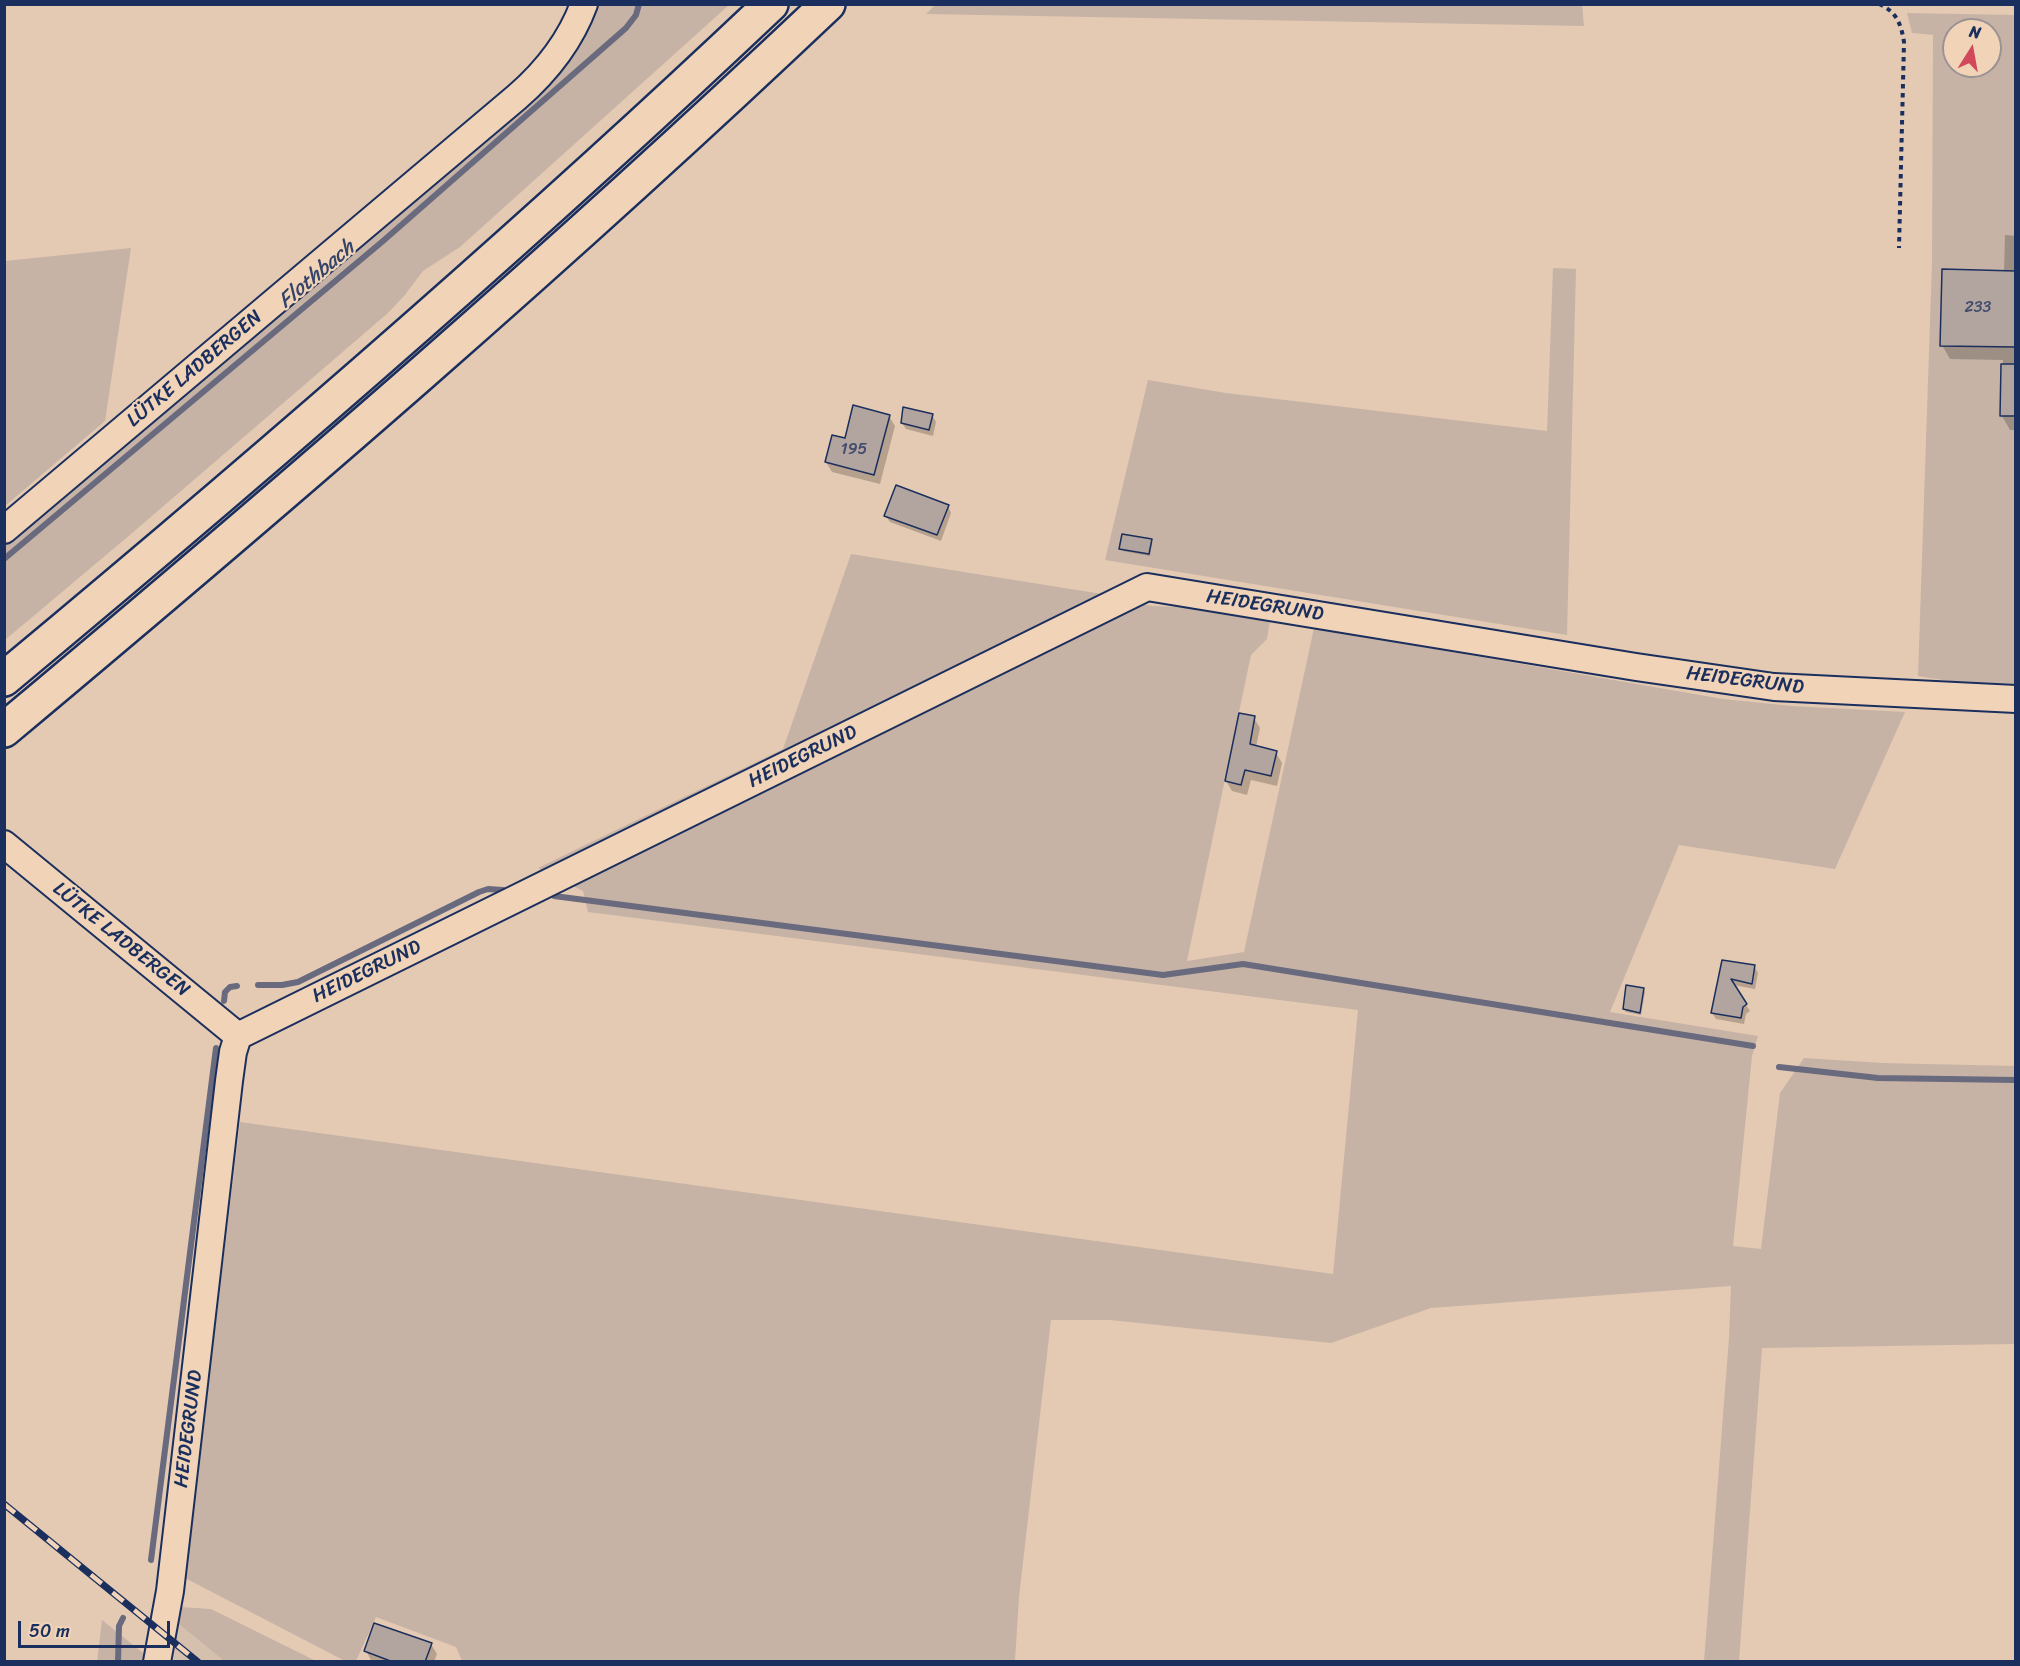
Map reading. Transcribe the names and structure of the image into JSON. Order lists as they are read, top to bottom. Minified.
{"streets":{"street":["LÜTKE LADBERGEN","HEIDEGRUND"]},"crossings":[["LÜTKE LADBERGEN","HEIDEGRUND"]],"water":["Flothbach"],"house_numbers":["233","195"],"scale_bar":"50 m","north":"top"}
